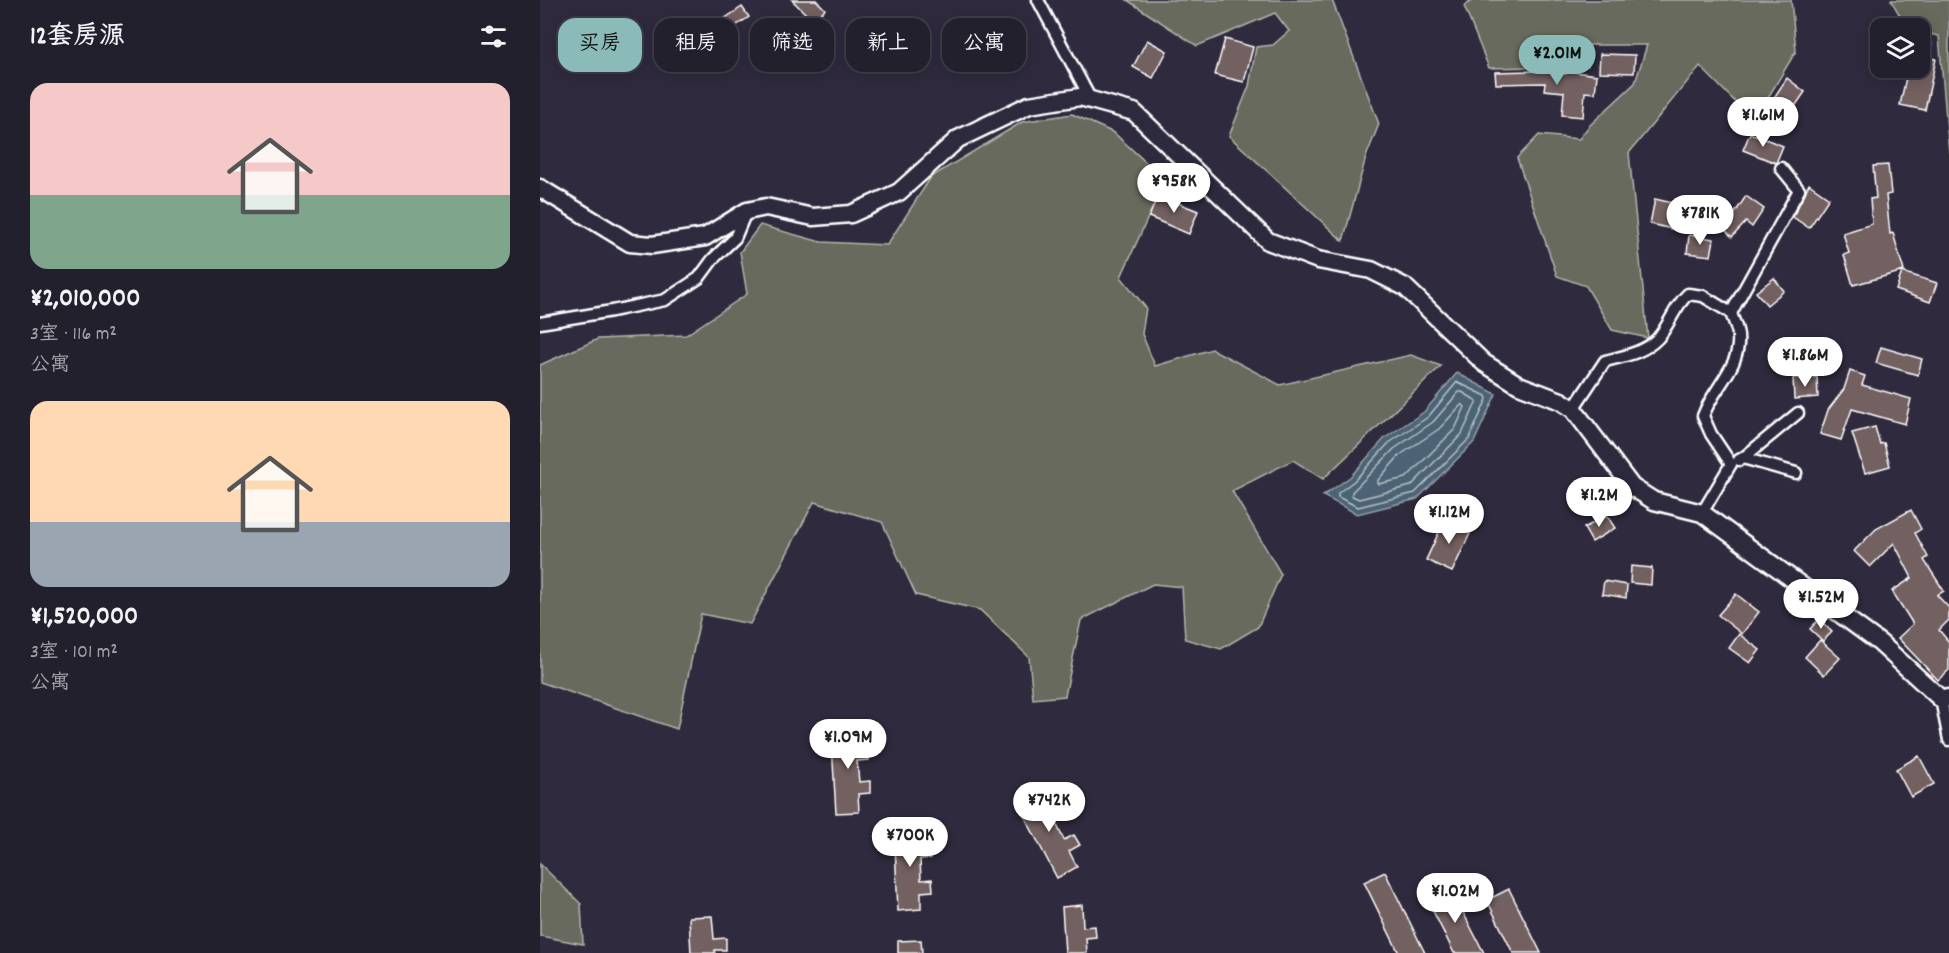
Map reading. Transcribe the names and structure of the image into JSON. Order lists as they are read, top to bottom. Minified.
{"page":{"heading":"12套房源","chip":["买房","租房","筛选","新上","公寓"],"price":["¥2.01M","¥1.61M","¥958K","¥781K","¥1.86M","¥1.2M","¥1.12M","¥1.52M","¥1.09M","¥742K","¥700K","¥1.02M"],"list":[{"name":"¥2,010,000","note":"3室 · 116 m² · 公寓"},{"name":"¥1,520,000","note":"3室 · 101 m² · 公寓"}]}}
